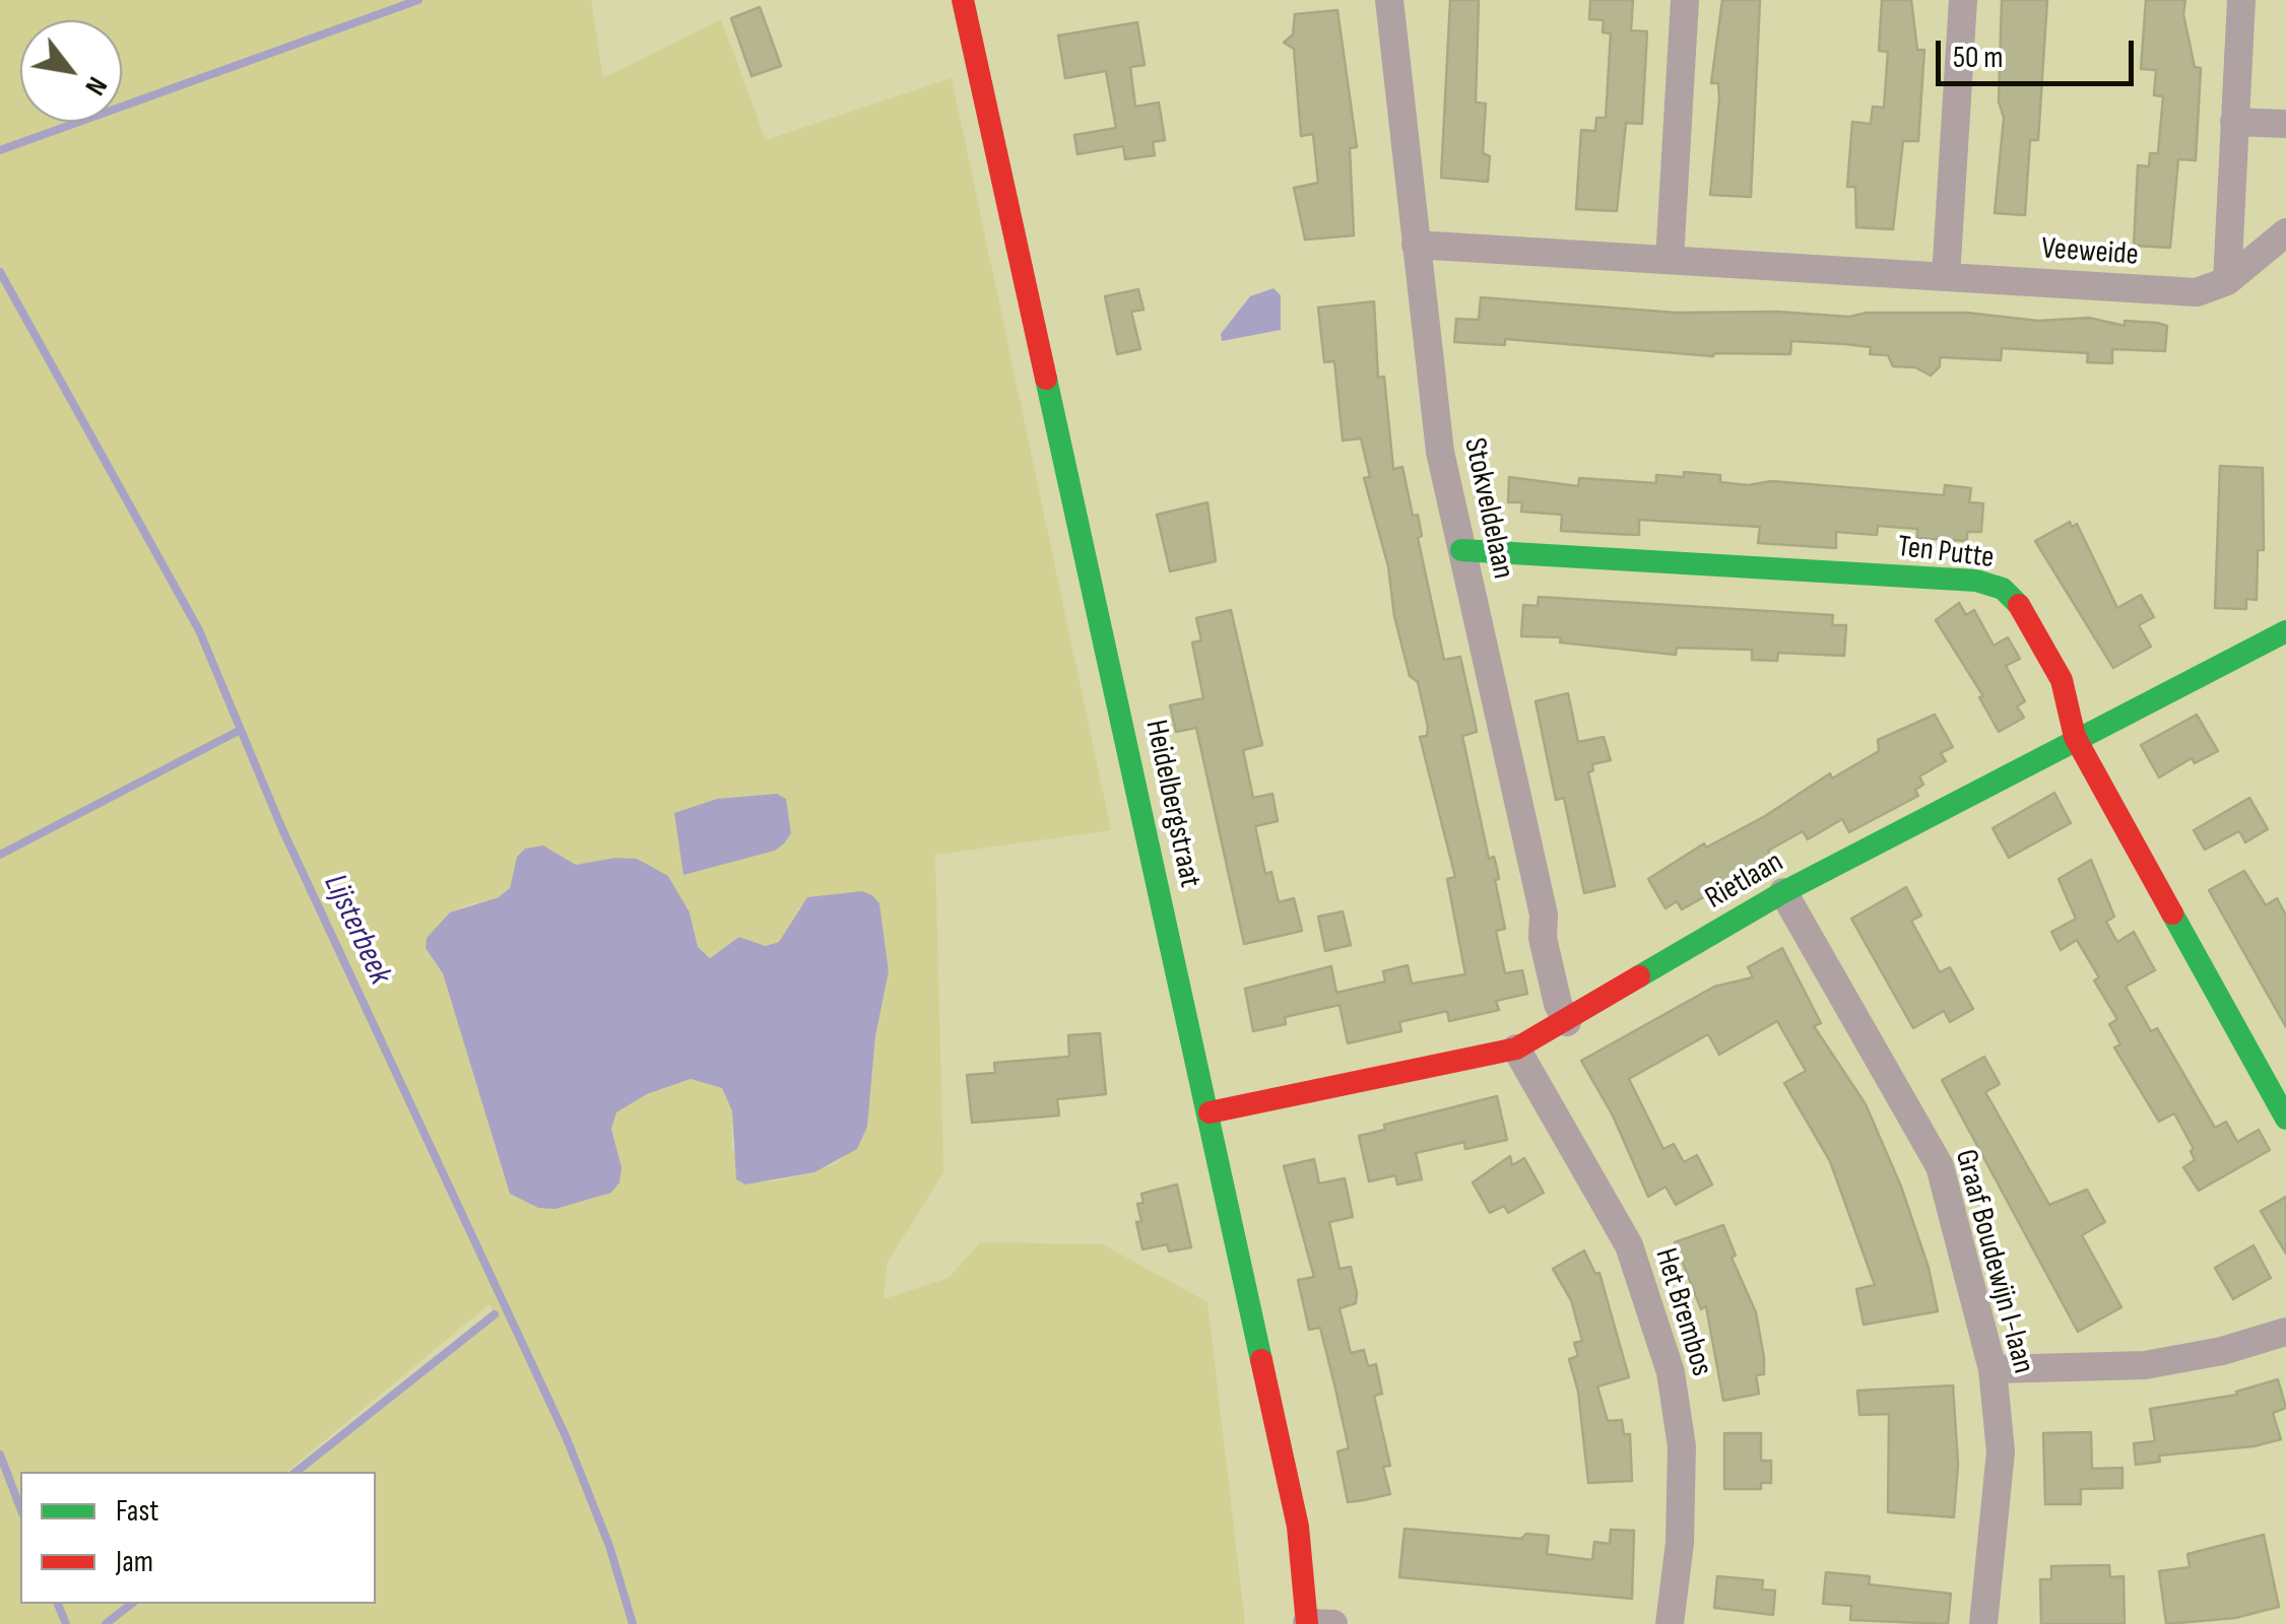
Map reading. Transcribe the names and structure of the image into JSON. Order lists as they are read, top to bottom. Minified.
{"streets":{"street":["Veeweide","Stokveldelaan","Ten Putte","Heidelbergstraat","Rietlaan","Graaf Boudewijn I-laan","Het Brembos"]},"crossings":[["Veeweide","Stokveldelaan"],["Stokveldelaan","Ten Putte"],["Stokveldelaan","Rietlaan"],["Ten Putte","Rietlaan"],["Heidelbergstraat","Rietlaan"],["Rietlaan","Graaf Boudewijn I-laan"],["Rietlaan","Het Brembos"]],"water":["Lijsterbeek"],"legend":["Fast","Jam"],"scale_bar":"50 m","north":"bottom right"}
